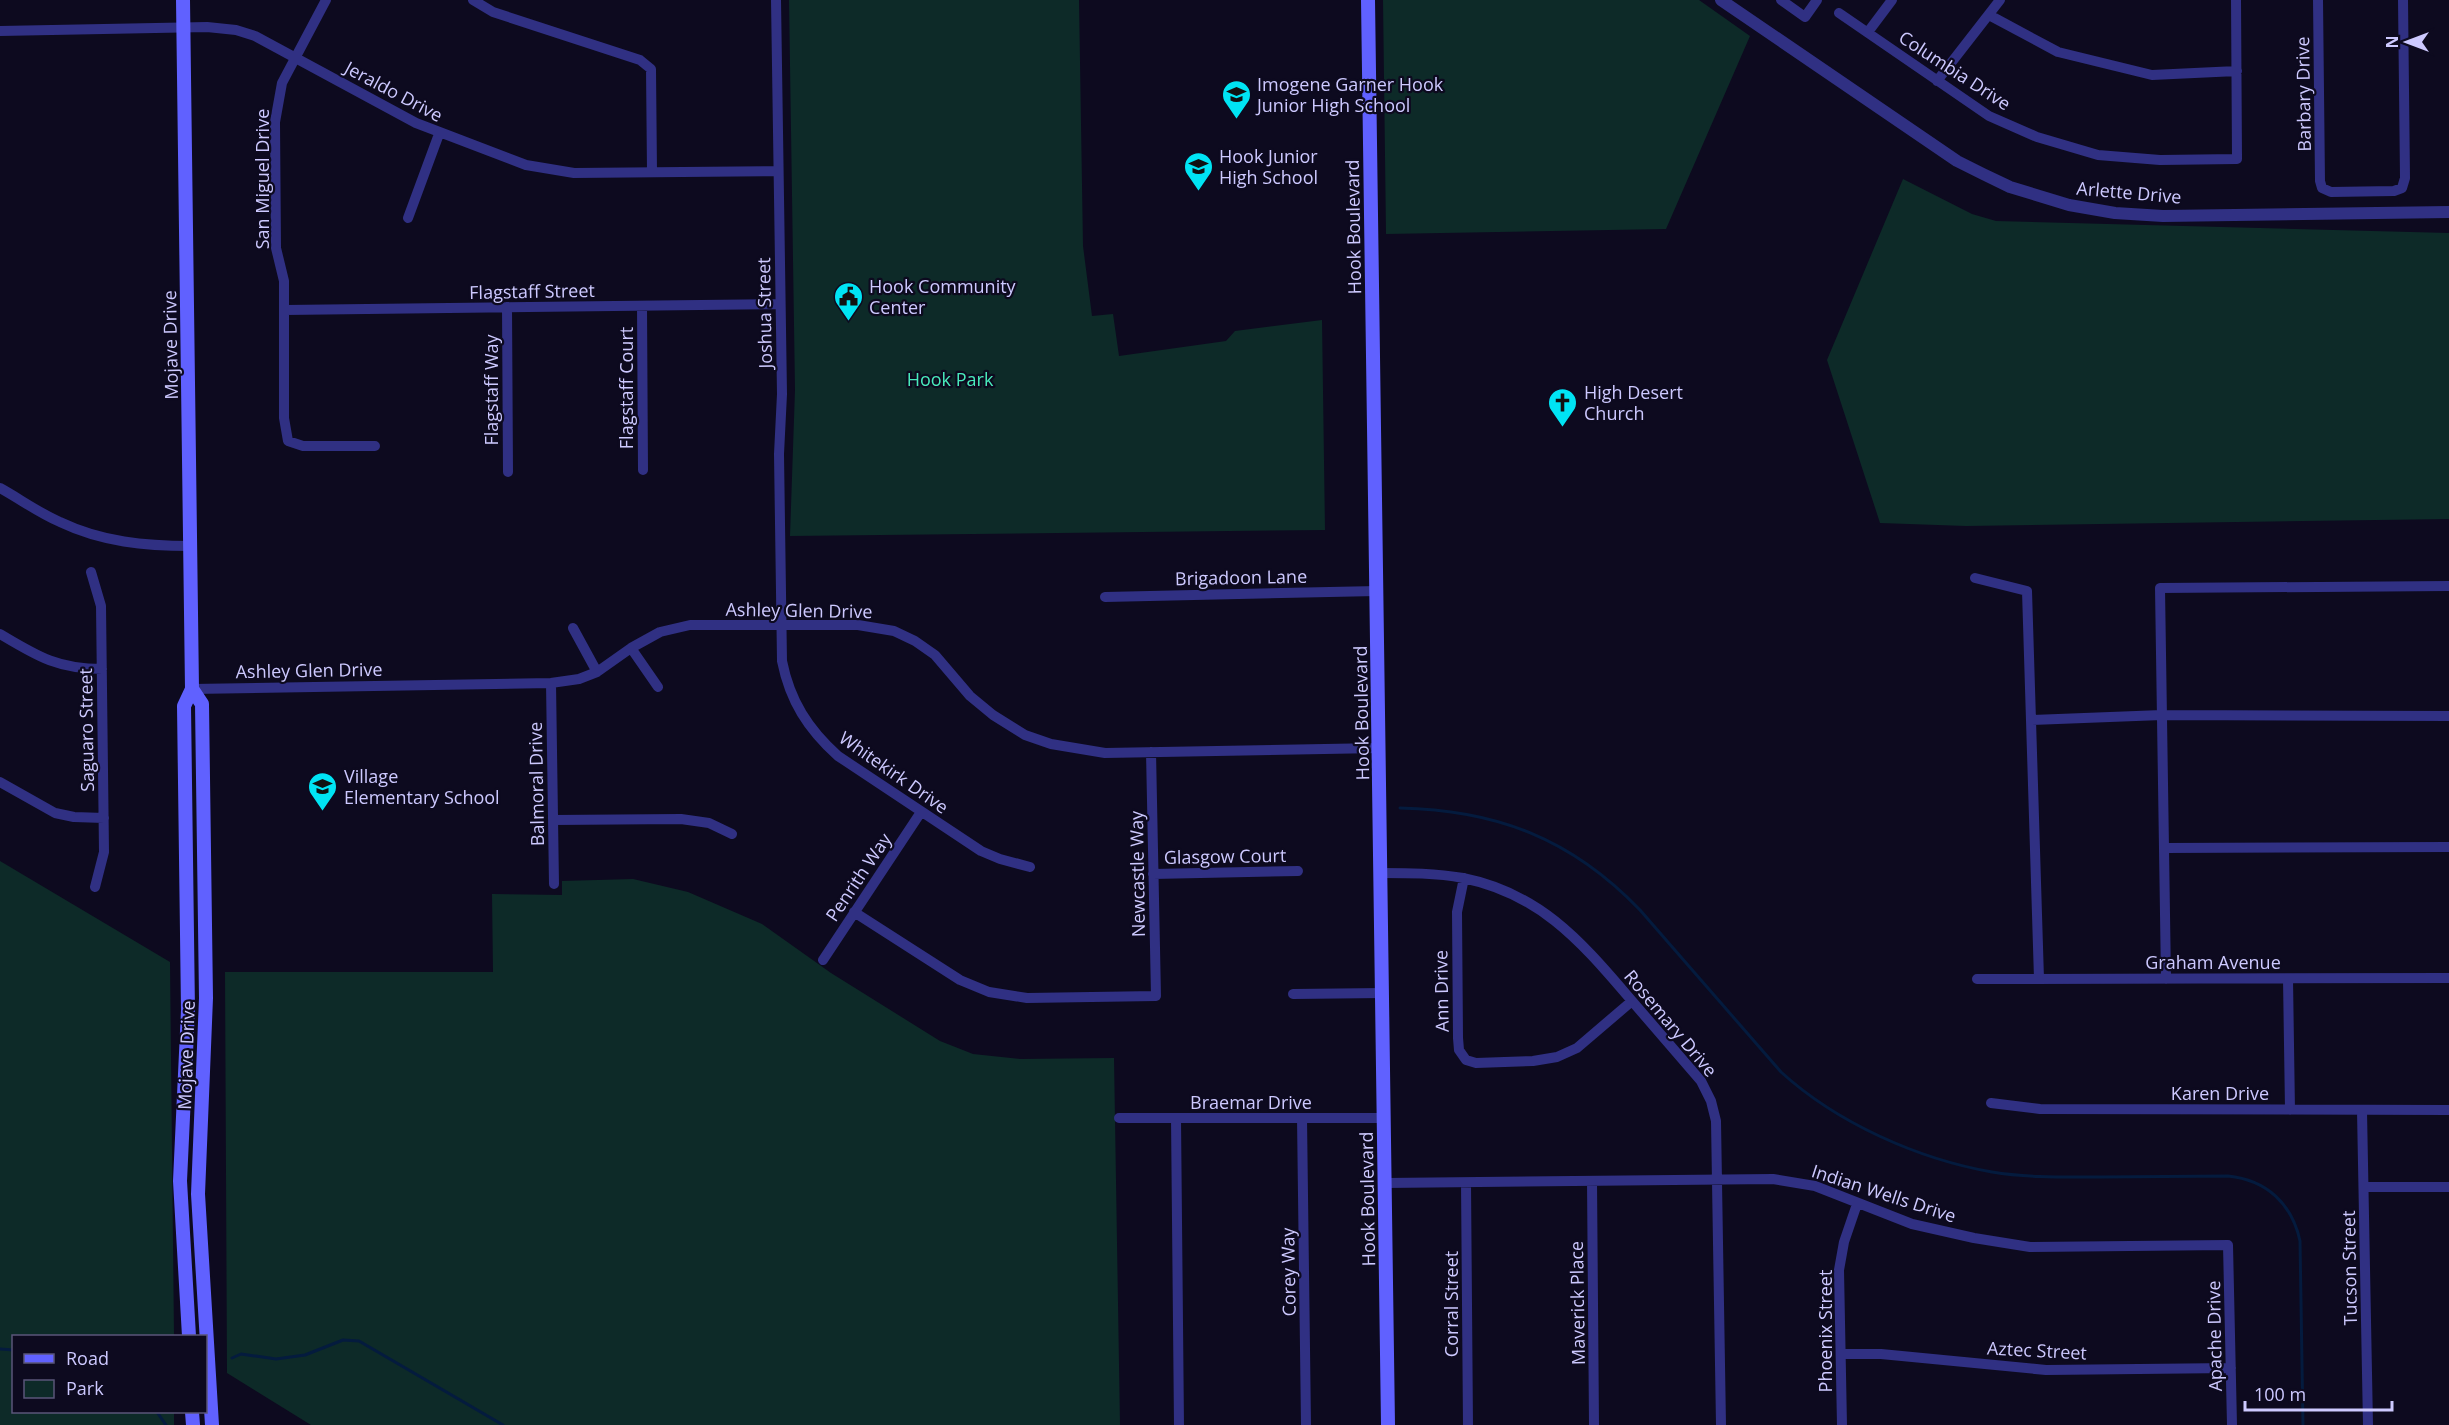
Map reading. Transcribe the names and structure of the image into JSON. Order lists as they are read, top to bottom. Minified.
{"streets":{"main road":["Hook Boulevard","Mojave Drive"],"street":["Columbia Drive","Jeraldo Drive","Barbary Drive","San Miguel Drive","Arlette Drive","Flagstaff Street","Joshua Street","Flagstaff Court","Flagstaff Way","Brigadoon Lane","Ashley Glen Drive","Saguaro Street","Whitekirk Drive","Balmoral Drive","Glasgow Court","Newcastle Way","Penrith Way","Graham Avenue","Ann Drive","Rosemary Drive","Karen Drive","Braemar Drive","Indian Wells Drive","Tucson Street","Corey Way","Maverick Place","Corral Street","Phoenix Street","Apache Drive","Aztec Street"]},"crossings":[["Jeraldo Drive","San Miguel Drive"],["Jeraldo Drive","Joshua Street"],["Jeraldo Drive","Mojave Drive"],["San Miguel Drive","Flagstaff Street"],["Hook Boulevard","Brigadoon Lane"],["Hook Boulevard","Ashley Glen Drive"],["Hook Boulevard","Rosemary Drive"],["Hook Boulevard","Braemar Drive"],["Hook Boulevard","Indian Wells Drive"],["Flagstaff Street","Joshua Street"],["Flagstaff Street","Flagstaff Court"],["Flagstaff Street","Flagstaff Way"],["Joshua Street","Ashley Glen Drive"],["Joshua Street","Whitekirk Drive"],["Mojave Drive","Ashley Glen Drive"],["Ashley Glen Drive","Whitekirk Drive"],["Ashley Glen Drive","Balmoral Drive"],["Ashley Glen Drive","Newcastle Way"],["Whitekirk Drive","Penrith Way"],["Glasgow Court","Newcastle Way"],["Newcastle Way","Penrith Way"],["Ann Drive","Rosemary Drive"],["Rosemary Drive","Indian Wells Drive"],["Karen Drive","Tucson Street"],["Braemar Drive","Corey Way"],["Indian Wells Drive","Maverick Place"],["Indian Wells Drive","Corral Street"],["Indian Wells Drive","Phoenix Street"],["Indian Wells Drive","Apache Drive"],["Phoenix Street","Aztec Street"],["Apache Drive","Aztec Street"]],"parks":["Hook Park"],"places":{"school or university":["Imogene Garner Hook Junior High School","Hook Junior High School","Village Elementary School"],"public building":["Hook Community Center"],"church":["High Desert Church"]},"legend":["Road","Park"],"scale_bar":"100 m","north":"left"}
